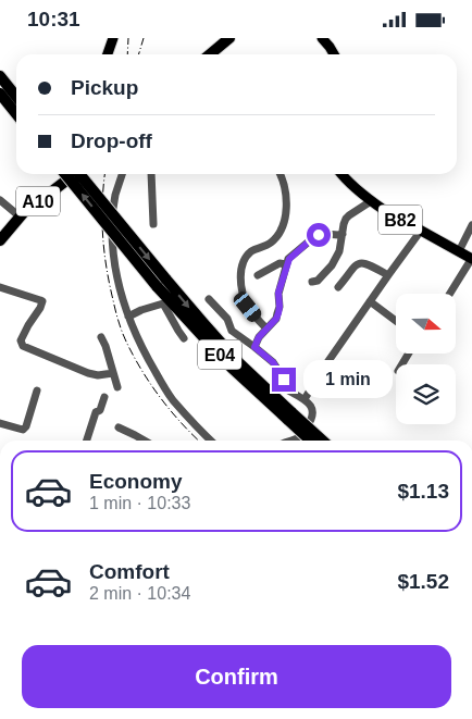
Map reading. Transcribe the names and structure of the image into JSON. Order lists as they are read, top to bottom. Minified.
{"streets":{"highway":["A10","E04"],"main road":["B82"]},"north":"right","page":{"status":"10:31","banner":["Pickup","Drop-off"],"bubble":"1 min","list":[{"name":"Economy","note":"1 min · 10:33","value":"$1.13"},{"name":"Comfort","note":"2 min · 10:34","value":"$1.52"}],"buttons":"Confirm"}}
